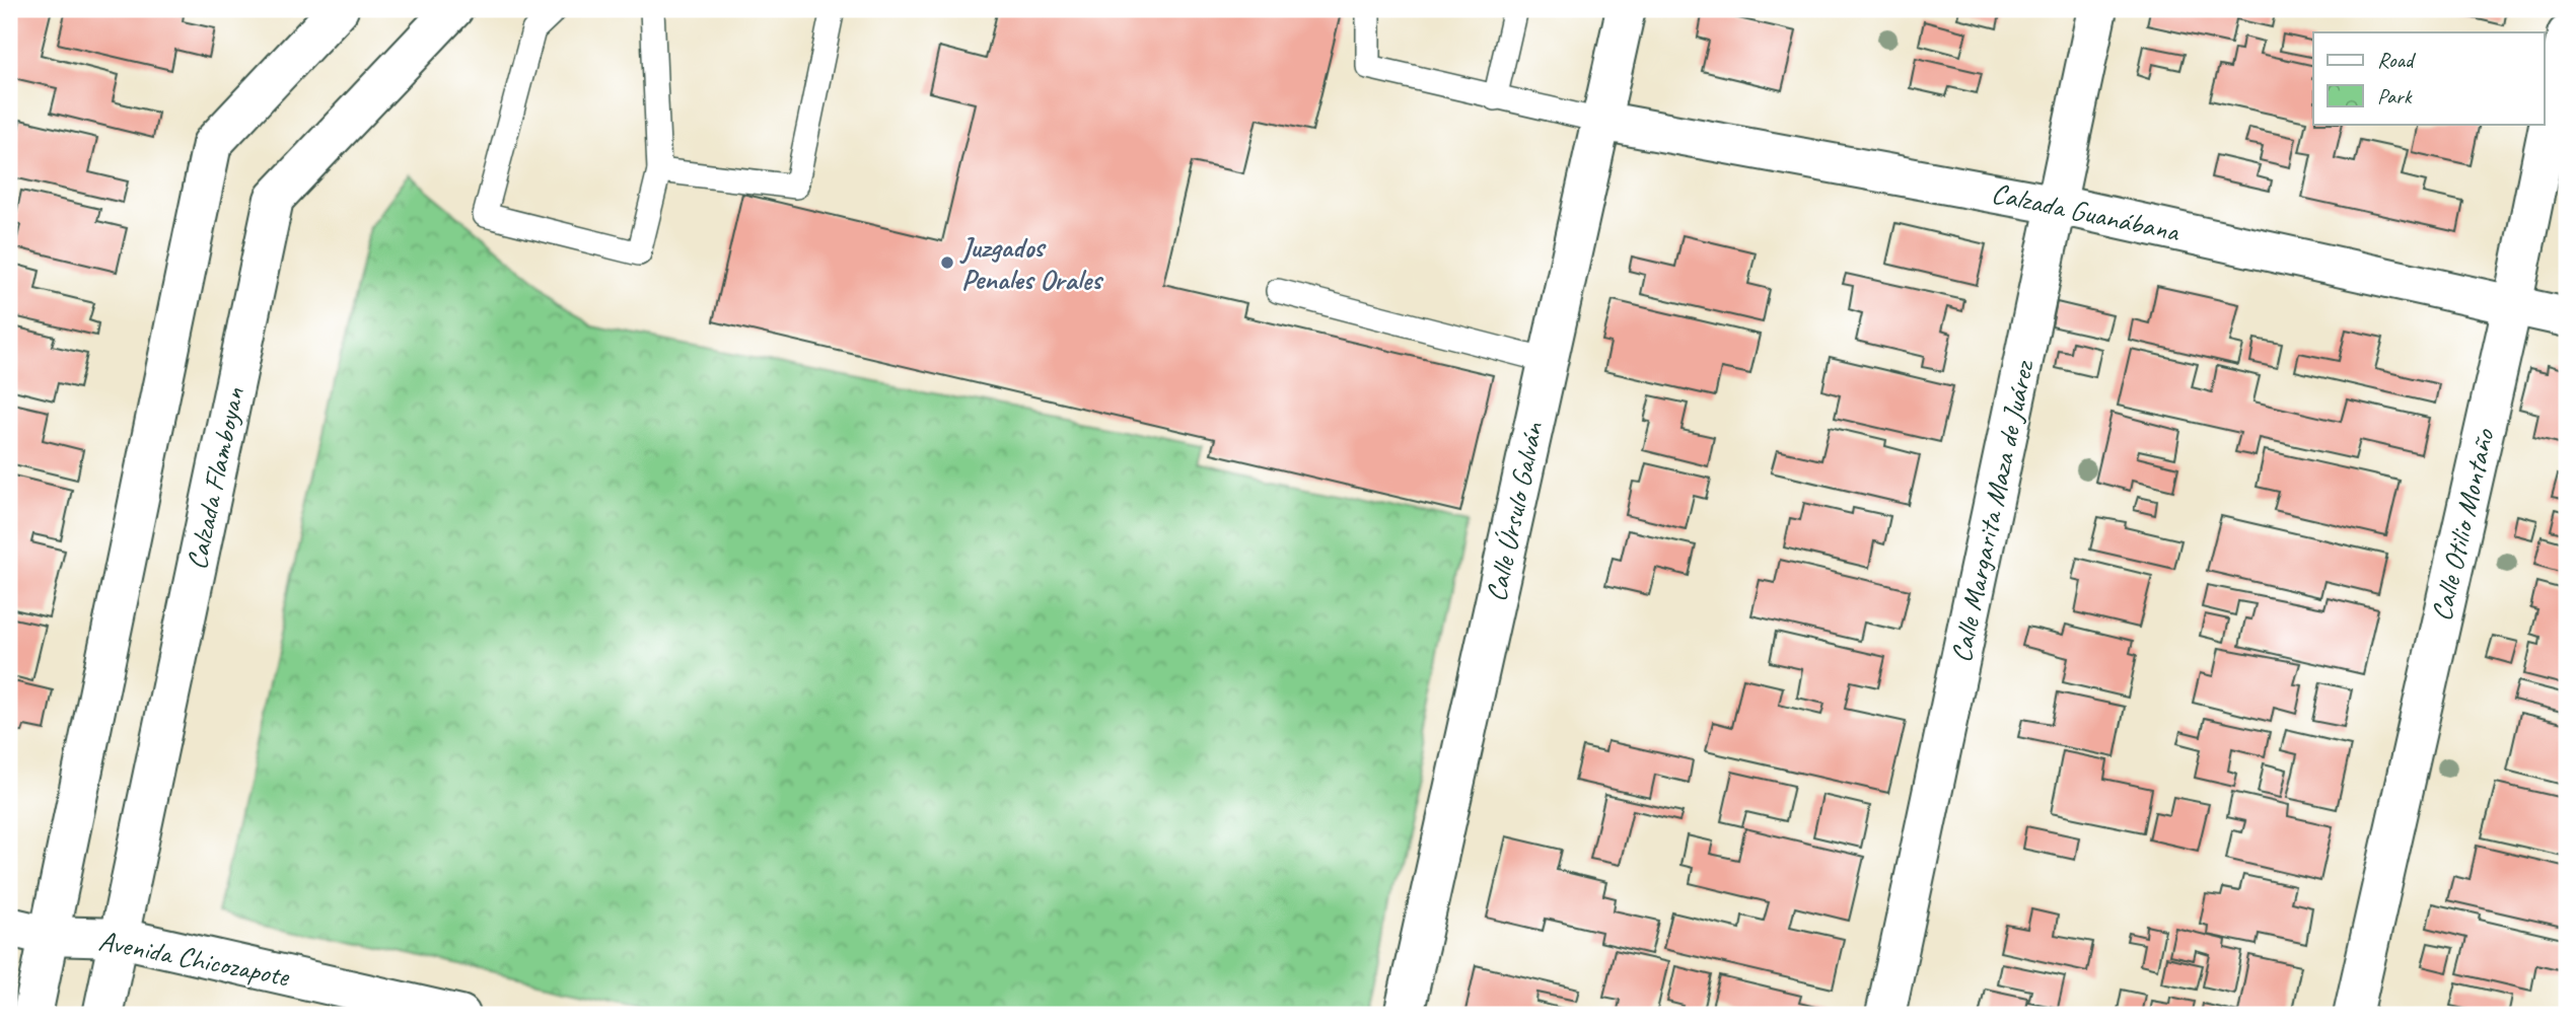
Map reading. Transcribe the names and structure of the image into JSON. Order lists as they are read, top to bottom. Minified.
{"streets":{"street":["Calzada Guanábana","Calzada Flamboyan","Calle Úrsulo Galván","Calle Margarita Maza de Juárez","Calle Otilio Montaño","Avenida Chicozapote"]},"crossings":[["Calzada Guanábana","Calle Úrsulo Galván"],["Calzada Guanábana","Calle Margarita Maza de Juárez"],["Calzada Guanábana","Calle Otilio Montaño"],["Calzada Flamboyan","Avenida Chicozapote"]],"places":["Juzgados Penales Orales"],"legend":["Road","Park"]}
